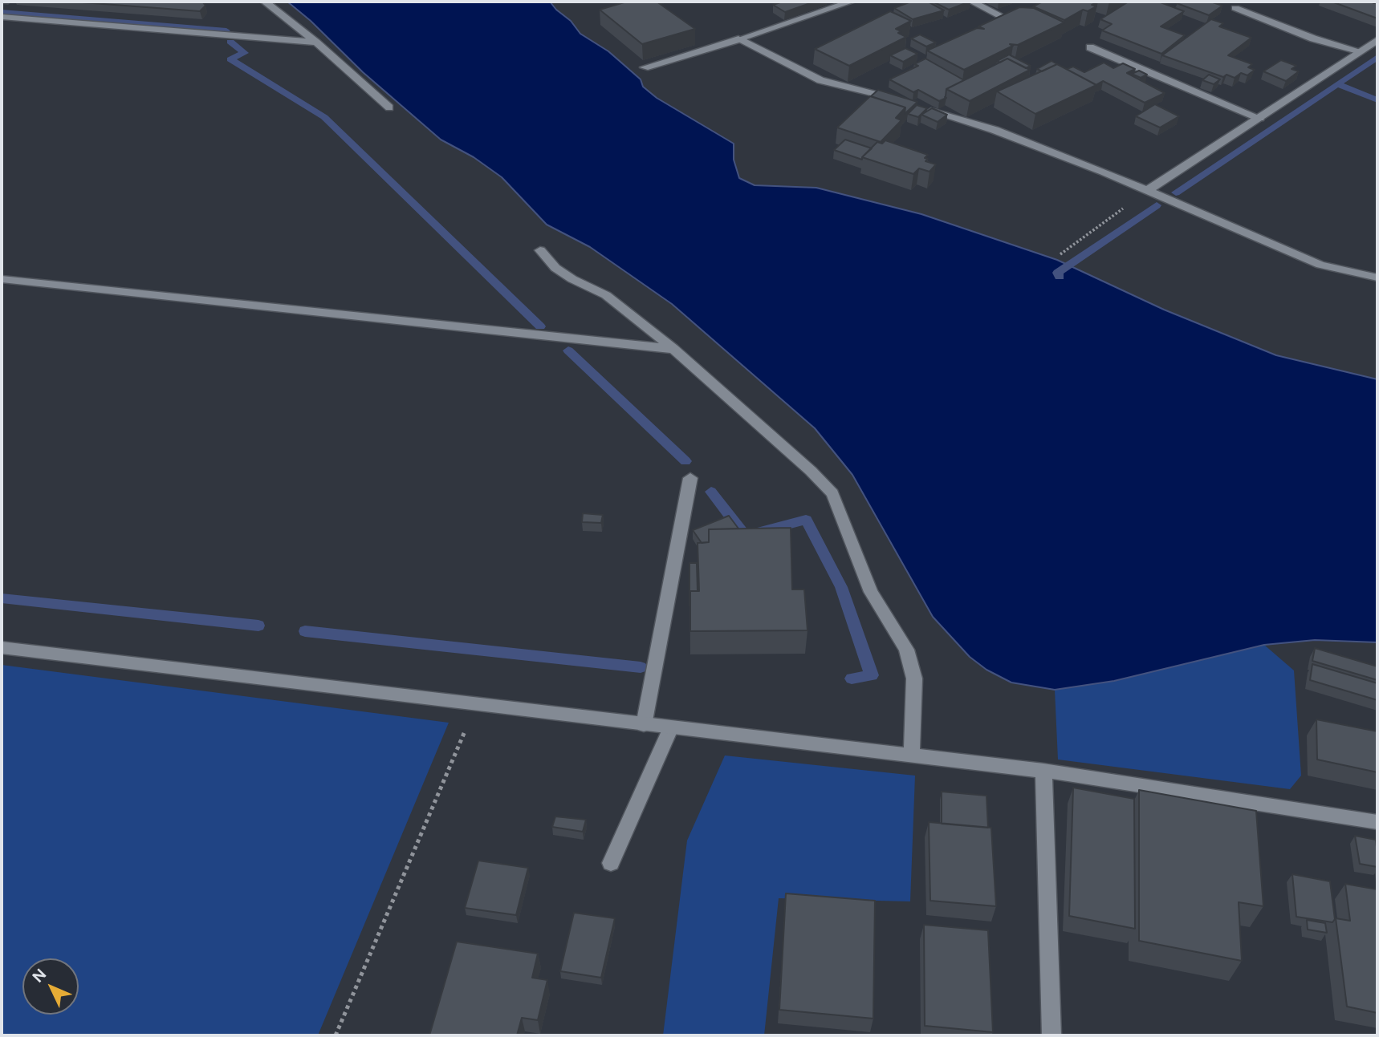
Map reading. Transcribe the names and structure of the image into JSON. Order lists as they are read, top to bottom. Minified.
{"north":"top left"}
